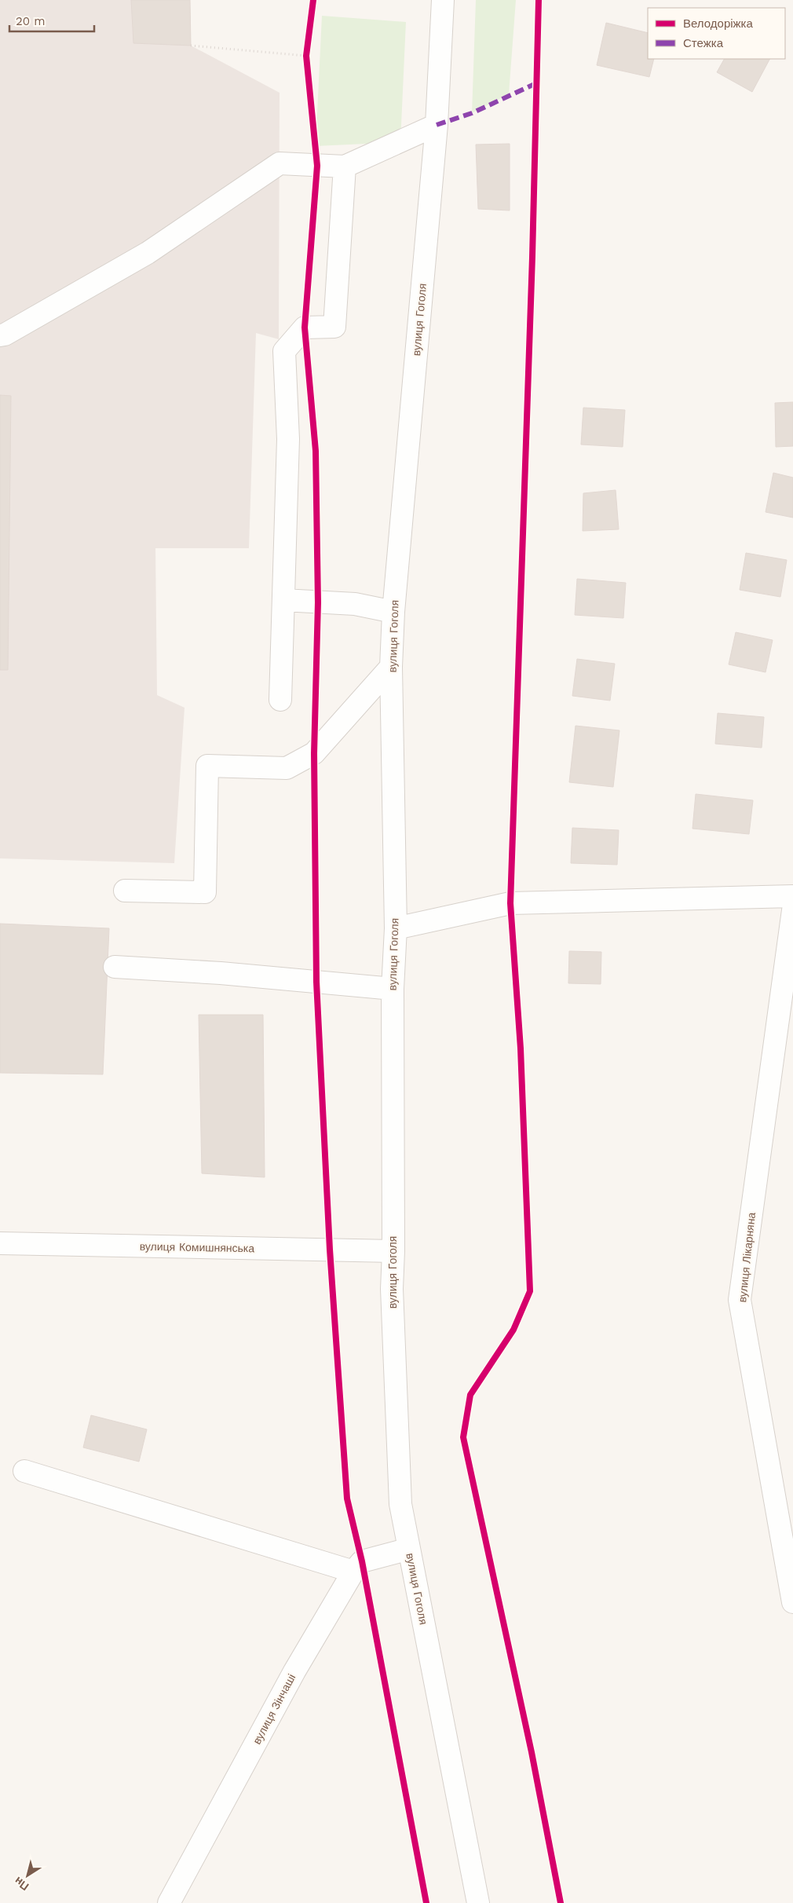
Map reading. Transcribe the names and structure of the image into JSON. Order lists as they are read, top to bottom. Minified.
{"streets":{"street":["вулиця Гоголя","вулиця Комишнянська","вулиця Лікарняна","вулиця Зінчаші"]},"crossings":[["вулиця Гоголя","вулиця Комишнянська"],["вулиця Гоголя","вулиця Зінчаші"]],"legend":["Велодоріжка","Стежка"],"scale_bar":"20 m","north":"bottom left"}
